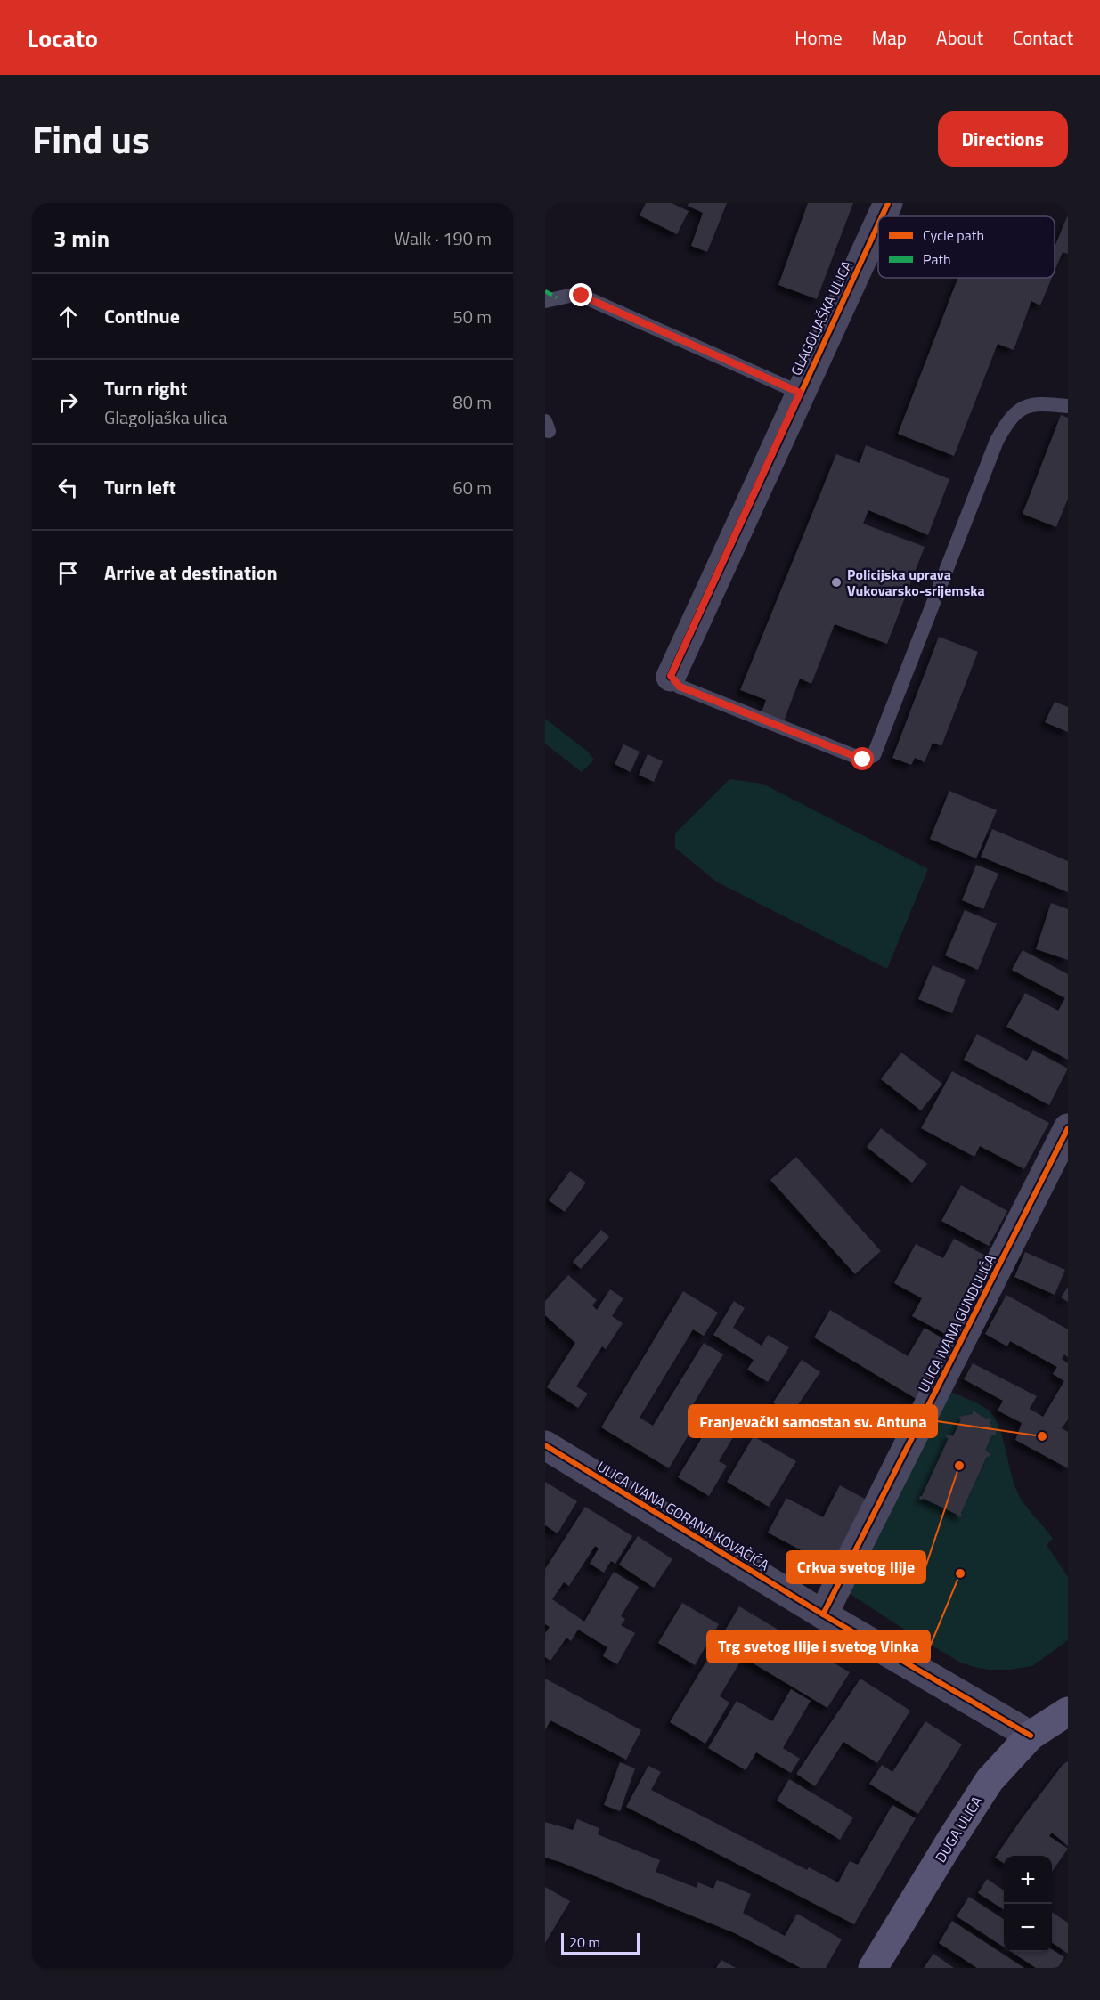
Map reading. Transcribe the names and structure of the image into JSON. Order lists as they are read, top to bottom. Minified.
{"streets":{"main road":["DUGA ULICA"],"street":["GLAGOLJAŠKA ULICA","ULICA IVANA GUNDULIĆA","ULICA IVANA GORANA KOVAČIĆA"]},"crossings":[["ULICA IVANA GUNDULIĆA","ULICA IVANA GORANA KOVAČIĆA"],["ULICA IVANA GORANA KOVAČIĆA","DUGA ULICA"]],"places":["Policijska uprava Vukovarsko-srijemska","Franjevački samostan sv. Antuna","Crkva svetog Ilije","Trg svetog Ilije i svetog Vinka"],"legend":["Cycle path","Path"],"scale_bar":"20 m","page":{"header":"Locato","nav":["Home","Map","About","Contact"],"title":"Find us","buttons":"Directions","heading":["3 min","Walk · 190 m"],"list":[["Continue","50 m"],["Turn right","Glagoljaška ulica","80 m"],["Turn left","60 m"],"Arrive at destination"],"map_buttons":["+","−"],"scale":"20 m"}}
